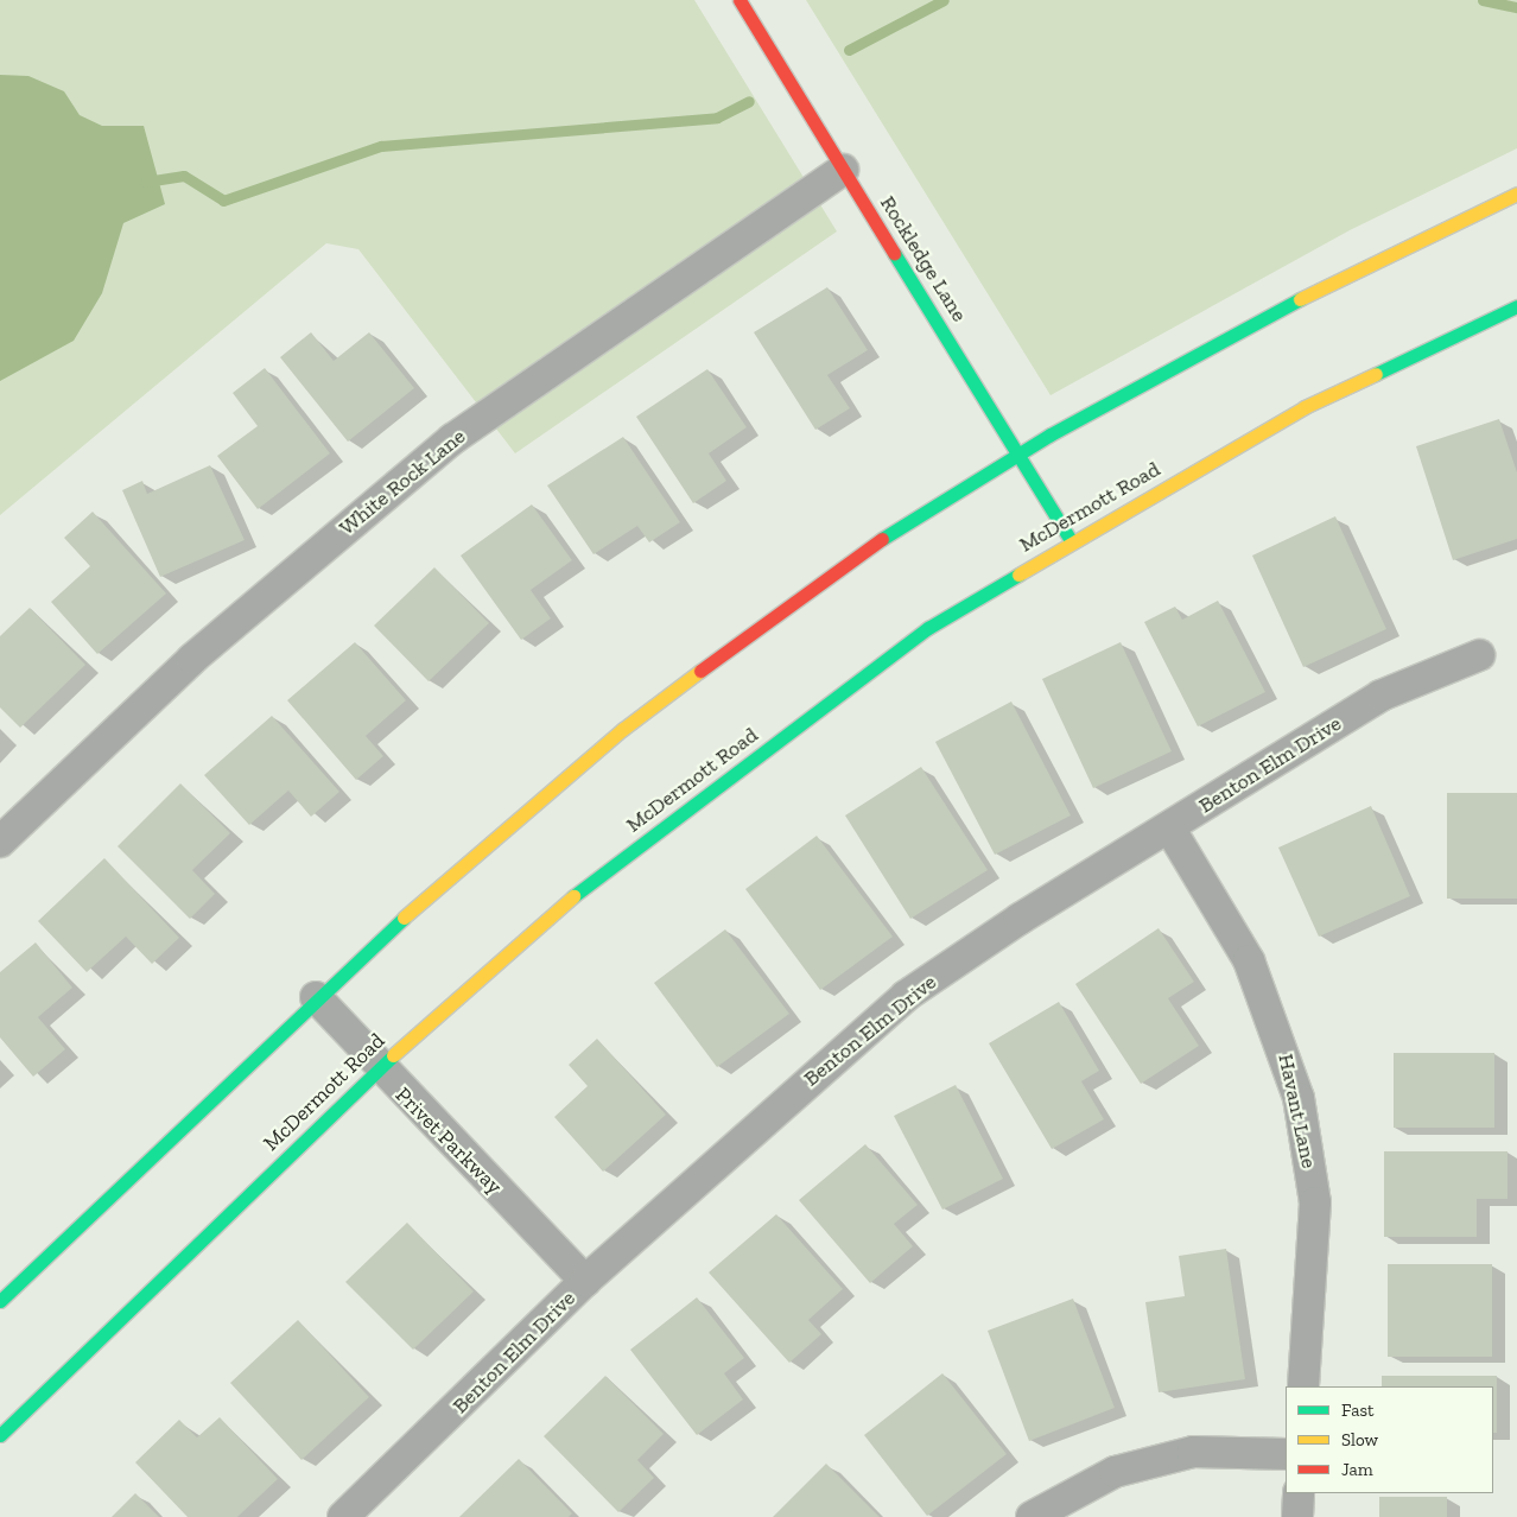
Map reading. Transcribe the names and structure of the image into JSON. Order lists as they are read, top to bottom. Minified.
{"streets":{"main road":["Rockledge Lane","McDermott Road"],"street":["White Rock Lane","Benton Elm Drive","Havant Lane","Privet Parkway"]},"crossings":[["Rockledge Lane","White Rock Lane"],["Rockledge Lane","McDermott Road"],["McDermott Road","Privet Parkway"],["Benton Elm Drive","Havant Lane"],["Benton Elm Drive","Privet Parkway"]],"legend":["Fast","Slow","Jam"]}
